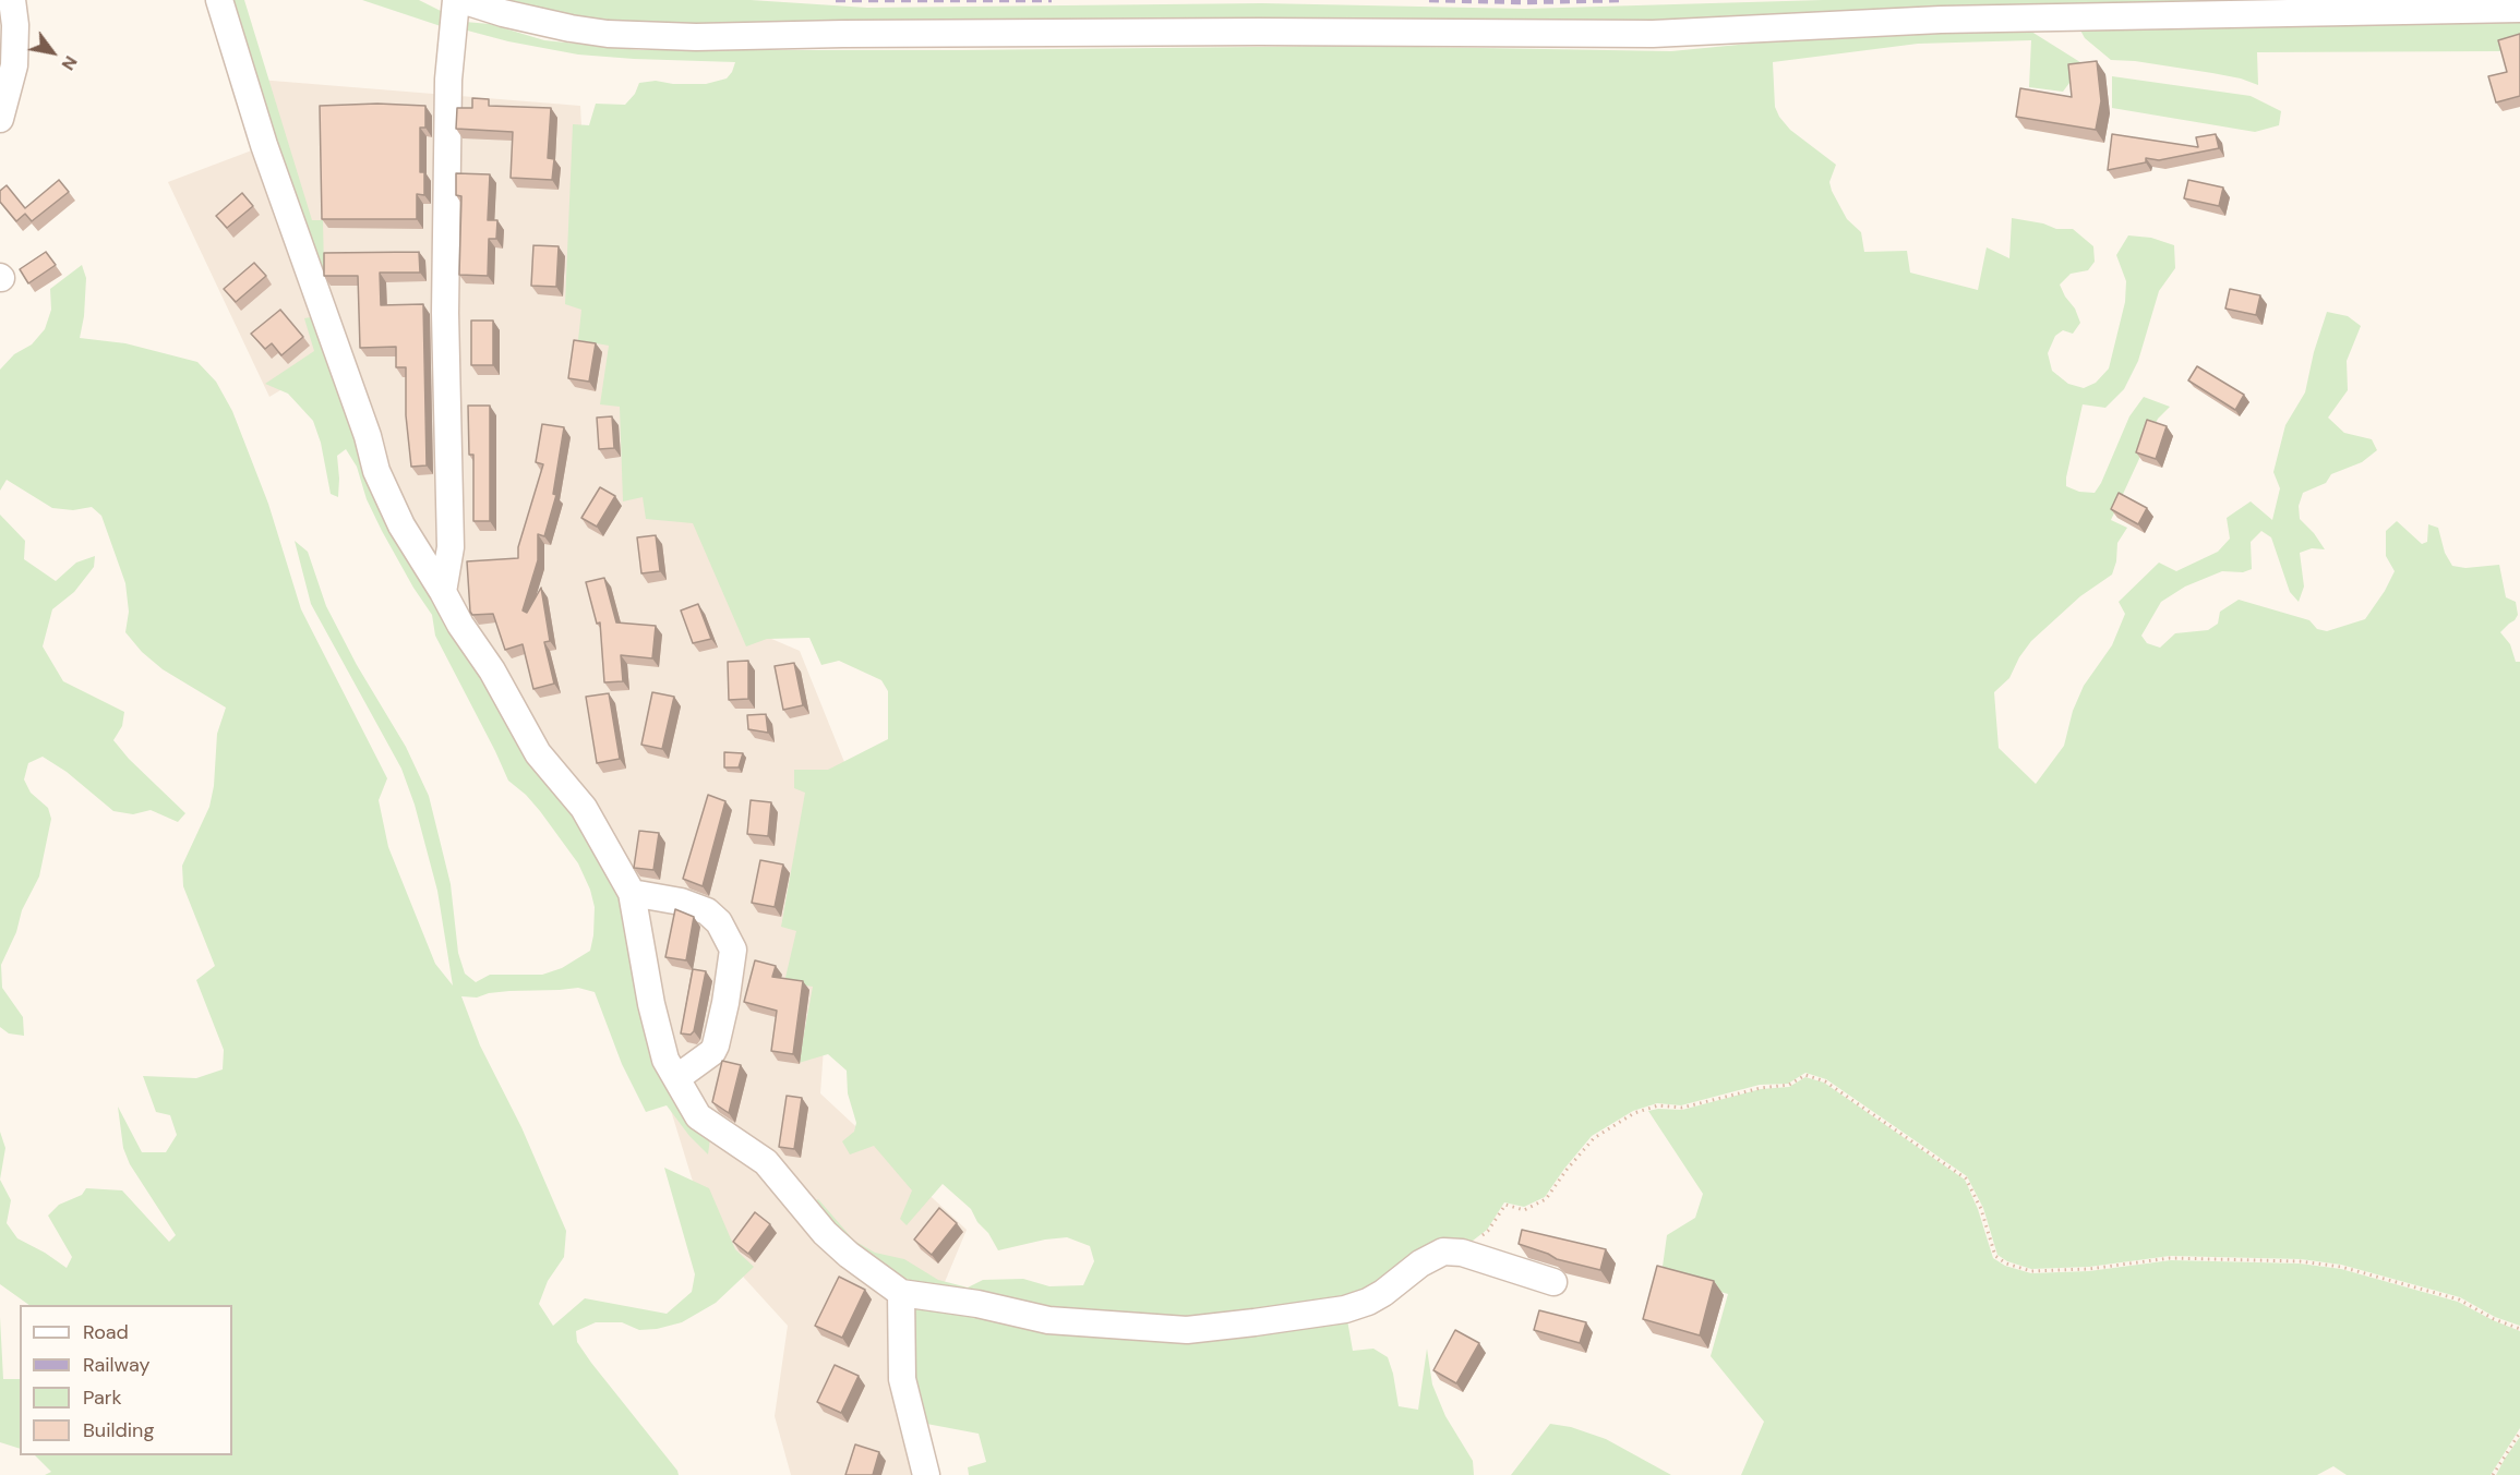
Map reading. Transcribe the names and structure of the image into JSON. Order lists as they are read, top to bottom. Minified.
{"legend":["Road","Railway","Park","Building"],"north":"bottom right"}
